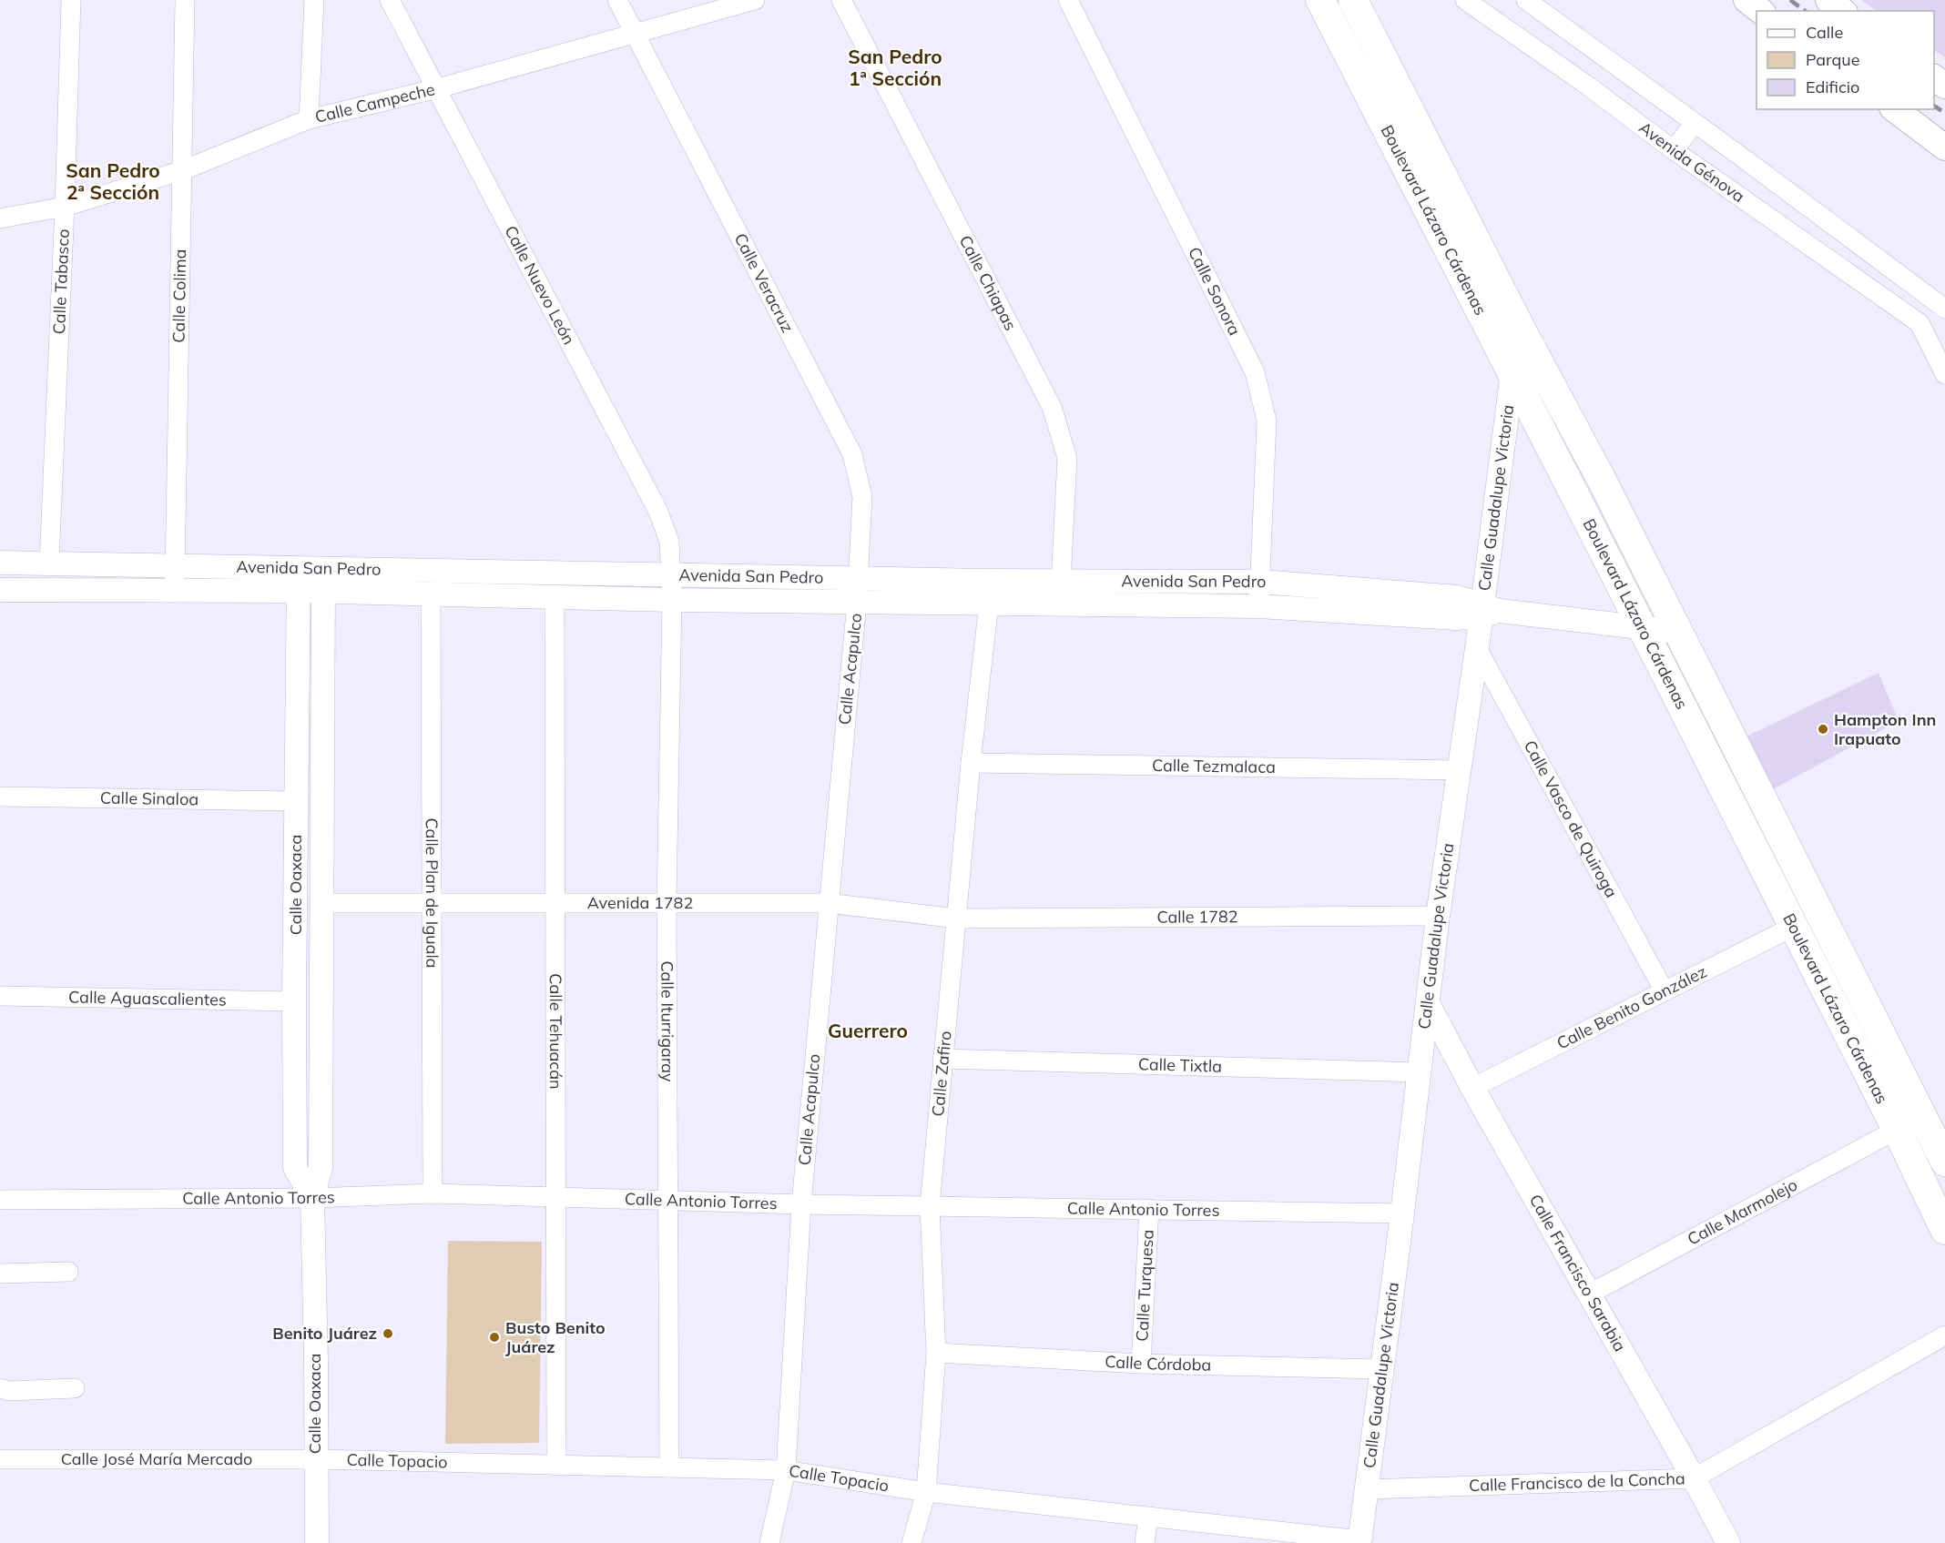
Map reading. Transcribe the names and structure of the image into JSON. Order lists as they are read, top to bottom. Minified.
{"streets":{"main road":["Boulevard Lázaro Cárdenas"],"street":["Calle Campeche","Avenida Génova","Calle Tabasco","Calle Veracruz","Calle Chiapas","Calle Nuevo León","Calle Sonora","Calle Colima","Calle Guadalupe Victoria","Avenida San Pedro","Calle Acapulco","Calle Tezmalaca","Calle Sinaloa","Calle Vasco de Quiroga","Calle Oaxaca","Calle Plan de Iguala","Avenida 1782","Calle 1782","Calle Aguascalientes","Calle Benito González","Calle Iturrigaray","Calle Tehuacán","Calle Tixtla","Calle Zafiro","Calle Antonio Torres","Calle Marmolejo","Calle Francisco Sarabia","Calle Turquesa","Calle Córdoba","Calle José María Mercado","Calle Topacio","Calle Francisco de la Concha"]},"crossings":[["Calle Campeche","Calle Tabasco"],["Calle Campeche","Calle Veracruz"],["Calle Campeche","Calle Nuevo León"],["Calle Campeche","Calle Colima"],["Boulevard Lázaro Cárdenas","Calle Guadalupe Victoria"],["Boulevard Lázaro Cárdenas","Avenida San Pedro"],["Boulevard Lázaro Cárdenas","Calle Benito González"],["Boulevard Lázaro Cárdenas","Calle Marmolejo"],["Calle Tabasco","Avenida San Pedro"],["Calle Veracruz","Avenida San Pedro"],["Calle Veracruz","Calle Acapulco"],["Calle Chiapas","Avenida San Pedro"],["Calle Nuevo León","Avenida San Pedro"],["Calle Nuevo León","Calle Iturrigaray"],["Calle Sonora","Avenida San Pedro"],["Calle Colima","Avenida San Pedro"],["Calle Guadalupe Victoria","Avenida San Pedro"],["Calle Guadalupe Victoria","Calle Tezmalaca"],["Calle Guadalupe Victoria","Calle Vasco de Quiroga"],["Calle Guadalupe Victoria","Calle 1782"],["Calle Guadalupe Victoria","Calle Tixtla"],["Calle Guadalupe Victoria","Calle Antonio Torres"],["Calle Guadalupe Victoria","Calle Francisco Sarabia"],["Calle Guadalupe Victoria","Calle Córdoba"],["Calle Guadalupe Victoria","Calle Topacio"],["Calle Guadalupe Victoria","Calle Francisco de la Concha"],["Avenida San Pedro","Calle Acapulco"],["Avenida San Pedro","Calle Oaxaca"],["Avenida San Pedro","Calle Plan de Iguala"],["Avenida San Pedro","Calle Iturrigaray"],["Avenida San Pedro","Calle Tehuacán"],["Avenida San Pedro","Calle Zafiro"],["Calle Acapulco","Avenida 1782"],["Calle Acapulco","Calle Antonio Torres"],["Calle Acapulco","Calle Topacio"],["Calle Tezmalaca","Calle Zafiro"],["Calle Sinaloa","Calle Oaxaca"],["Calle Vasco de Quiroga","Calle Benito González"],["Calle Oaxaca","Avenida 1782"],["Calle Oaxaca","Calle Aguascalientes"],["Calle Oaxaca","Calle Antonio Torres"],["Calle Oaxaca","Calle José María Mercado"],["Calle Oaxaca","Calle Topacio"],["Calle Plan de Iguala","Avenida 1782"],["Calle Plan de Iguala","Calle Antonio Torres"],["Avenida 1782","Calle 1782"],["Avenida 1782","Calle Iturrigaray"],["Avenida 1782","Calle Tehuacán"],["Avenida 1782","Calle Zafiro"],["Calle 1782","Calle Zafiro"],["Calle Benito González","Calle Francisco Sarabia"],["Calle Iturrigaray","Calle Antonio Torres"],["Calle Iturrigaray","Calle Topacio"],["Calle Tehuacán","Calle Antonio Torres"],["Calle Tehuacán","Calle Topacio"],["Calle Tixtla","Calle Zafiro"],["Calle Zafiro","Calle Antonio Torres"],["Calle Zafiro","Calle Córdoba"],["Calle Zafiro","Calle Topacio"],["Calle Antonio Torres","Calle Turquesa"],["Calle Marmolejo","Calle Francisco Sarabia"],["Calle Francisco Sarabia","Calle Francisco de la Concha"],["Calle Turquesa","Calle Córdoba"],["Calle José María Mercado","Calle Topacio"]],"districts":["San Pedro 1ª Sección","San Pedro 2ª Sección","Guerrero"],"places":["Hampton Inn Irapuato","Benito Juárez","Busto Benito Juárez"],"legend":["Calle","Parque","Edificio"]}
